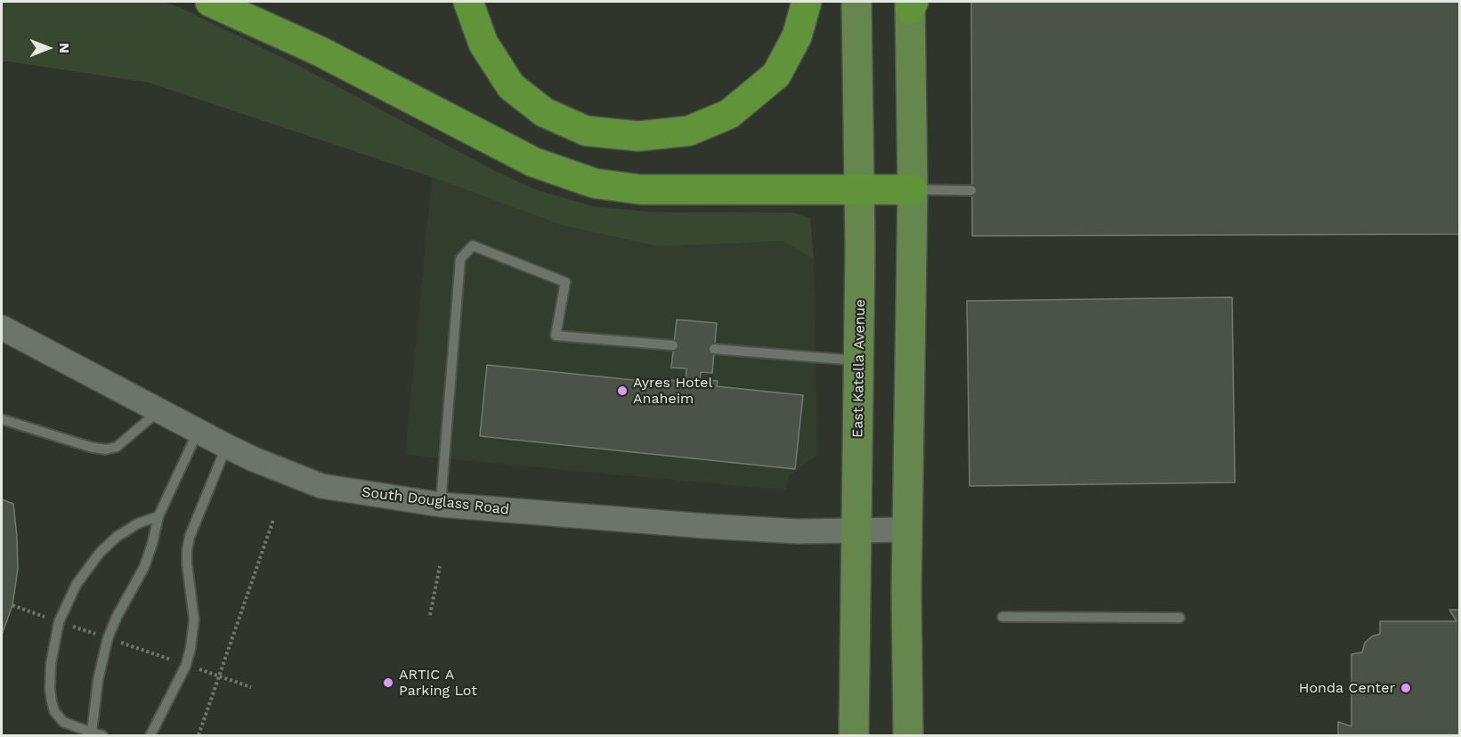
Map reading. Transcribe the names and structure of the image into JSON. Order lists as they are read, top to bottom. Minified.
{"streets":{"main road":["East Katella Avenue"],"street":["South Douglass Road"]},"crossings":[["East Katella Avenue","South Douglass Road"]],"places":["Ayres Hotel Anaheim","ARTIC A Parking Lot","Honda Center"],"north":"right"}
